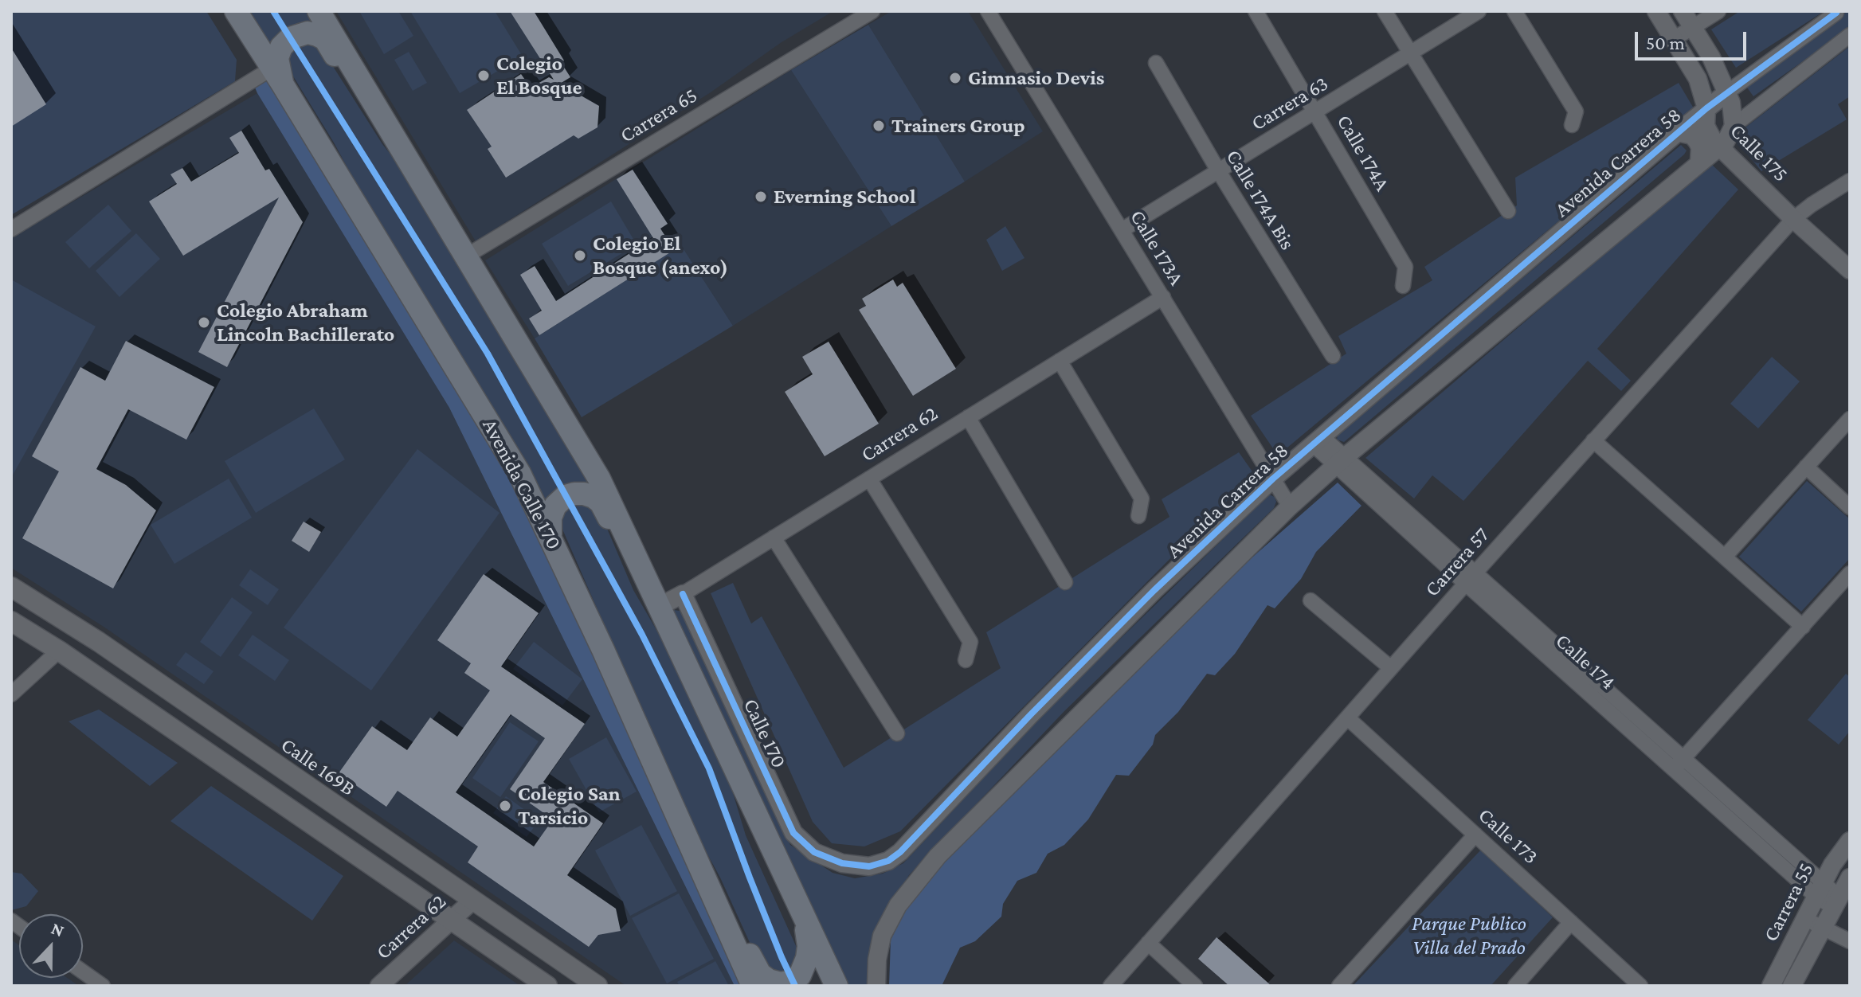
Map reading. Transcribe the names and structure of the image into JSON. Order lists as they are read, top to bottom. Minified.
{"streets":{"main road":["Avenida Calle 170","Calle 169B"],"street":["Carrera 63","Carrera 65","Calle 174A","Calle 175","Avenida Carrera 58","Calle 174A Bis","Calle 173A","Carrera 62","Carrera 57","Calle 174","Calle 170","Calle 173","Carrera 55"]},"crossings":[["Carrera 63","Calle 174A"],["Carrera 63","Calle 174A Bis"],["Carrera 63","Calle 173A"],["Calle 175","Avenida Carrera 58"],["Calle 175","Carrera 57"],["Avenida Carrera 58","Calle 173A"],["Avenida Carrera 58","Calle 174"],["Avenida Carrera 58","Calle 170"],["Calle 173A","Carrera 62"],["Carrera 62","Calle 170"],["Carrera 62","Calle 169B"],["Carrera 57","Calle 174"],["Carrera 57","Calle 173"],["Calle 174","Carrera 55"]],"parks":["Parque Publico Villa del Prado"],"places":["Colegio El Bosque","Gimnasio Devis","Trainers Group","Everning School","Colegio El Bosque (anexo)","Colegio Abraham Lincoln Bachillerato","Colegio San Tarsicio"],"scale_bar":"50 m","north":"top"}
